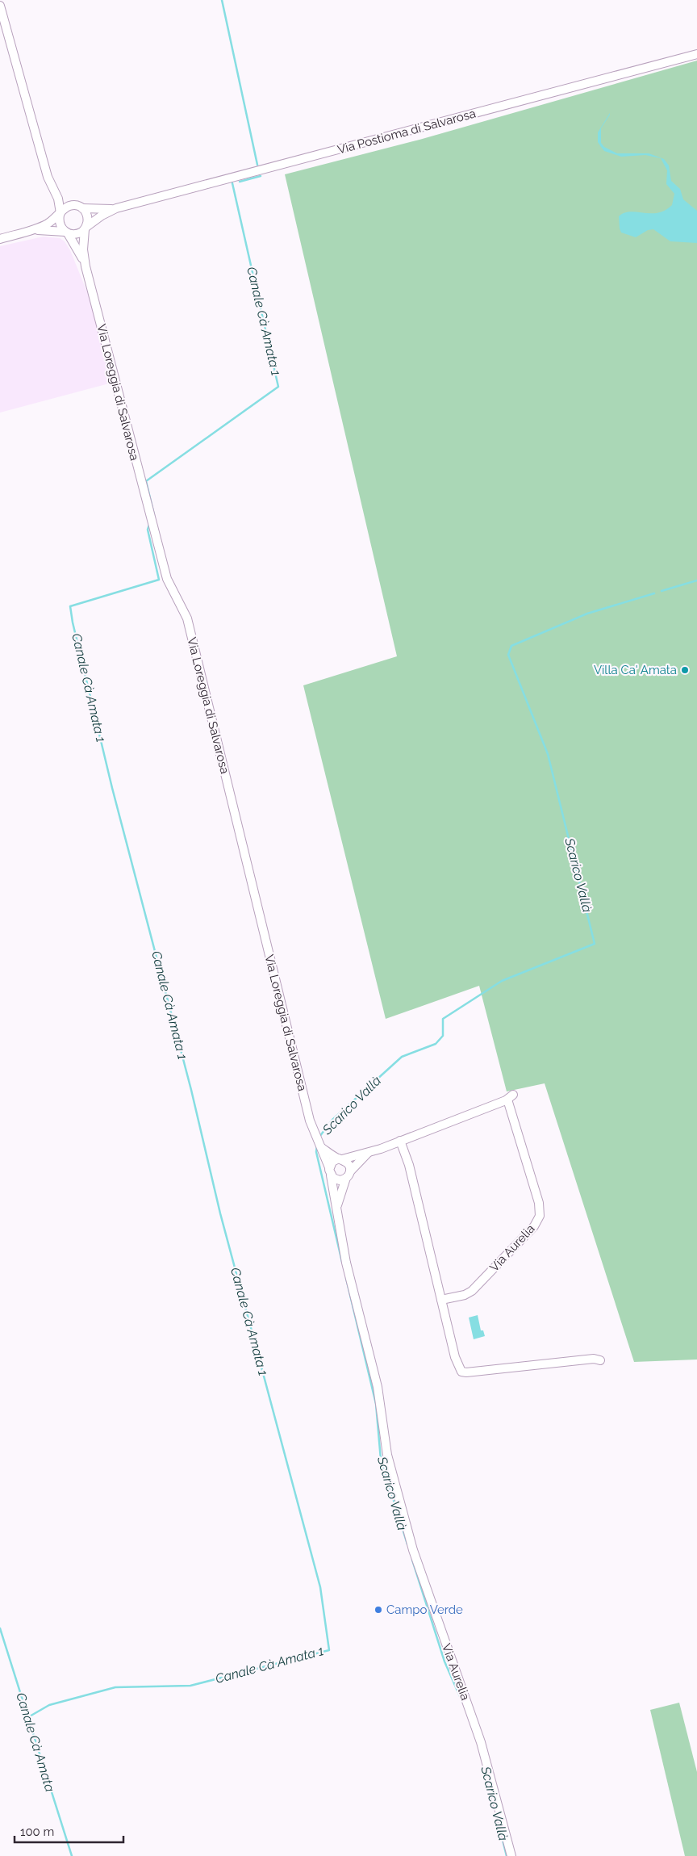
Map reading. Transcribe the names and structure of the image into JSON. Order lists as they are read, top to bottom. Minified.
{"streets":{"street":["Via Postioma di Salvarosa","Via Loreggia di Salvarosa","Via Aurelia"]},"crossings":[["Via Postioma di Salvarosa","Via Loreggia di Salvarosa"],["Via Loreggia di Salvarosa","Via Aurelia"]],"water":["Canale Cà Amata 1","Scarico Vallà","Canale Cà Amata"],"places":["Villa Ca' Amata","Campo Verde"],"scale_bar":"100 m"}
